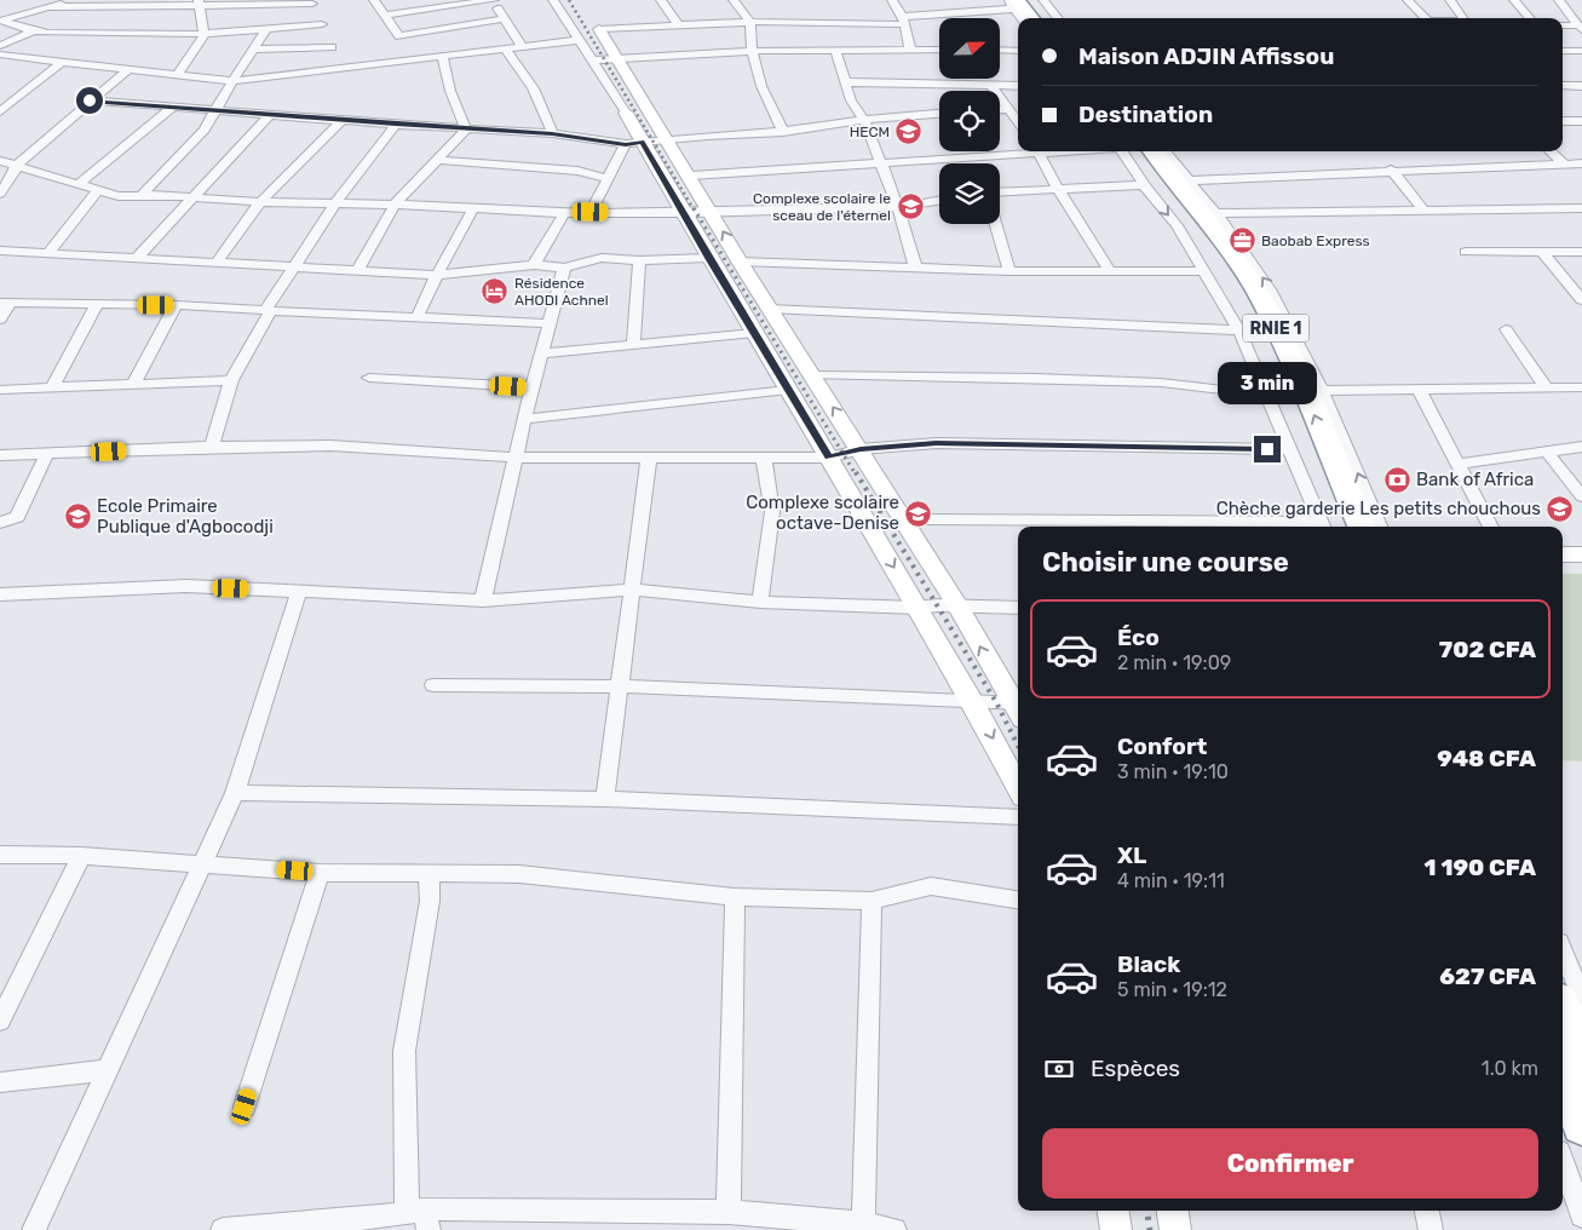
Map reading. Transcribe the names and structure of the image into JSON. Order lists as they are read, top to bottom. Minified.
{"streets":{"highway":["RNIE 1"]},"places":{"school or university":["HECM","Complexe scolaire le sceau de l'éternel","Chèche garderie Les petits chouchous","Complexe scolaire octave-Denise","Ecole Primaire Publique d'Agbocodji"],"office":["Baobab Express"],"hotel":["Résidence AHODI Achnel"],"bank":["Bank of Africa"]},"north":"right","page":{"banner":["Maison ADJIN Affissou","Destination"],"bubble":"3 min","heading":"Choisir une course","list":[{"name":"Éco","note":"2 min · 19:09","value":"702 CFA"},{"name":"Confort","note":"3 min · 19:10","value":"948 CFA"},{"name":"XL","note":"4 min · 19:11","value":"1 190 CFA"},{"name":"Black","note":"5 min · 19:12","value":"627 CFA"}],"pay":["Espèces","1.0 km"],"buttons":"Confirmer"}}
